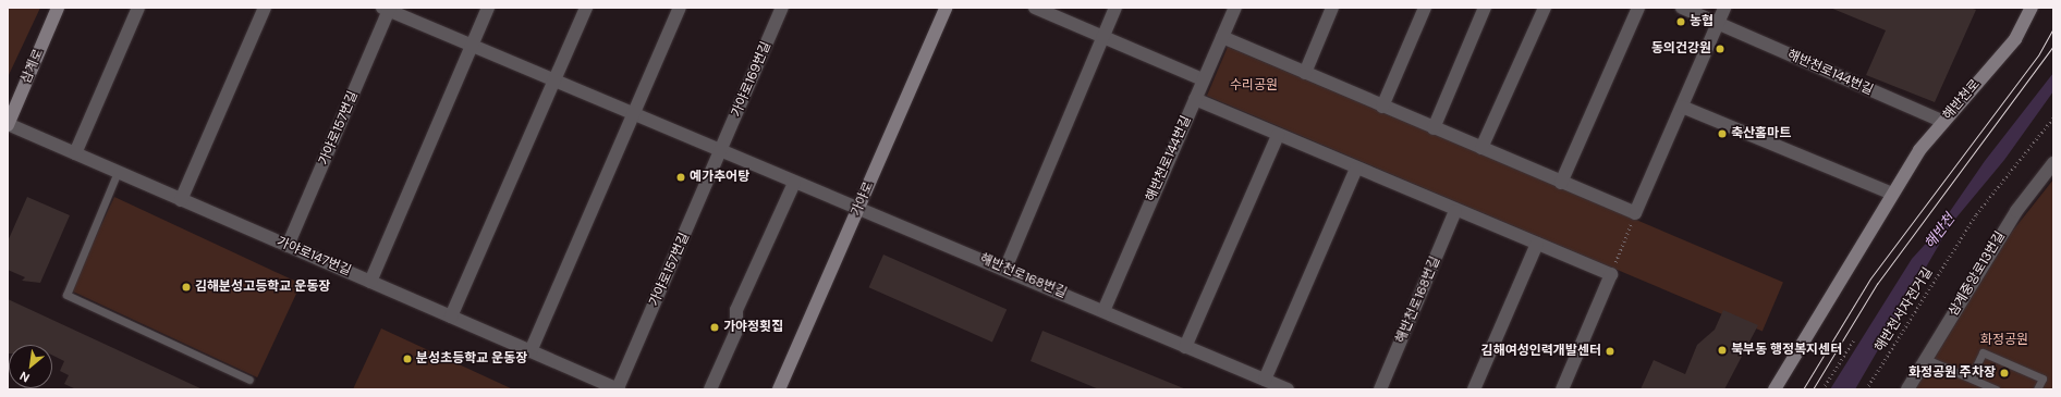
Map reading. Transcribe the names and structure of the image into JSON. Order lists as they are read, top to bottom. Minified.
{"streets":{"street":["삼계로","해반천로144번길","가야로169번길","해반천로","가야로157번길","가야로","가야로147번길","삼계중앙로13번길","해반천로168번길"],"path":["해반천서자전거길"]},"crossings":[["삼계로","가야로147번길"],["해반천로144번길","해반천로"],["해반천로144번길","해반천로168번길"],["가야로169번길","가야로157번길"],["가야로157번길","가야로"],["가야로157번길","가야로147번길"],["가야로157번길","해반천로168번길"],["가야로","해반천로168번길"]],"water":["해반천"],"parks":["수리공원","화정공원"],"places":["농협","동의건강원","축산홈마트","예가추어탕","김해분성고등학교 운동장","가야정횟집","북부동 행정복지센터","김해여성인력개발센터","분성초등학교 운동장","화정공원 주차장"],"north":"bottom left"}
